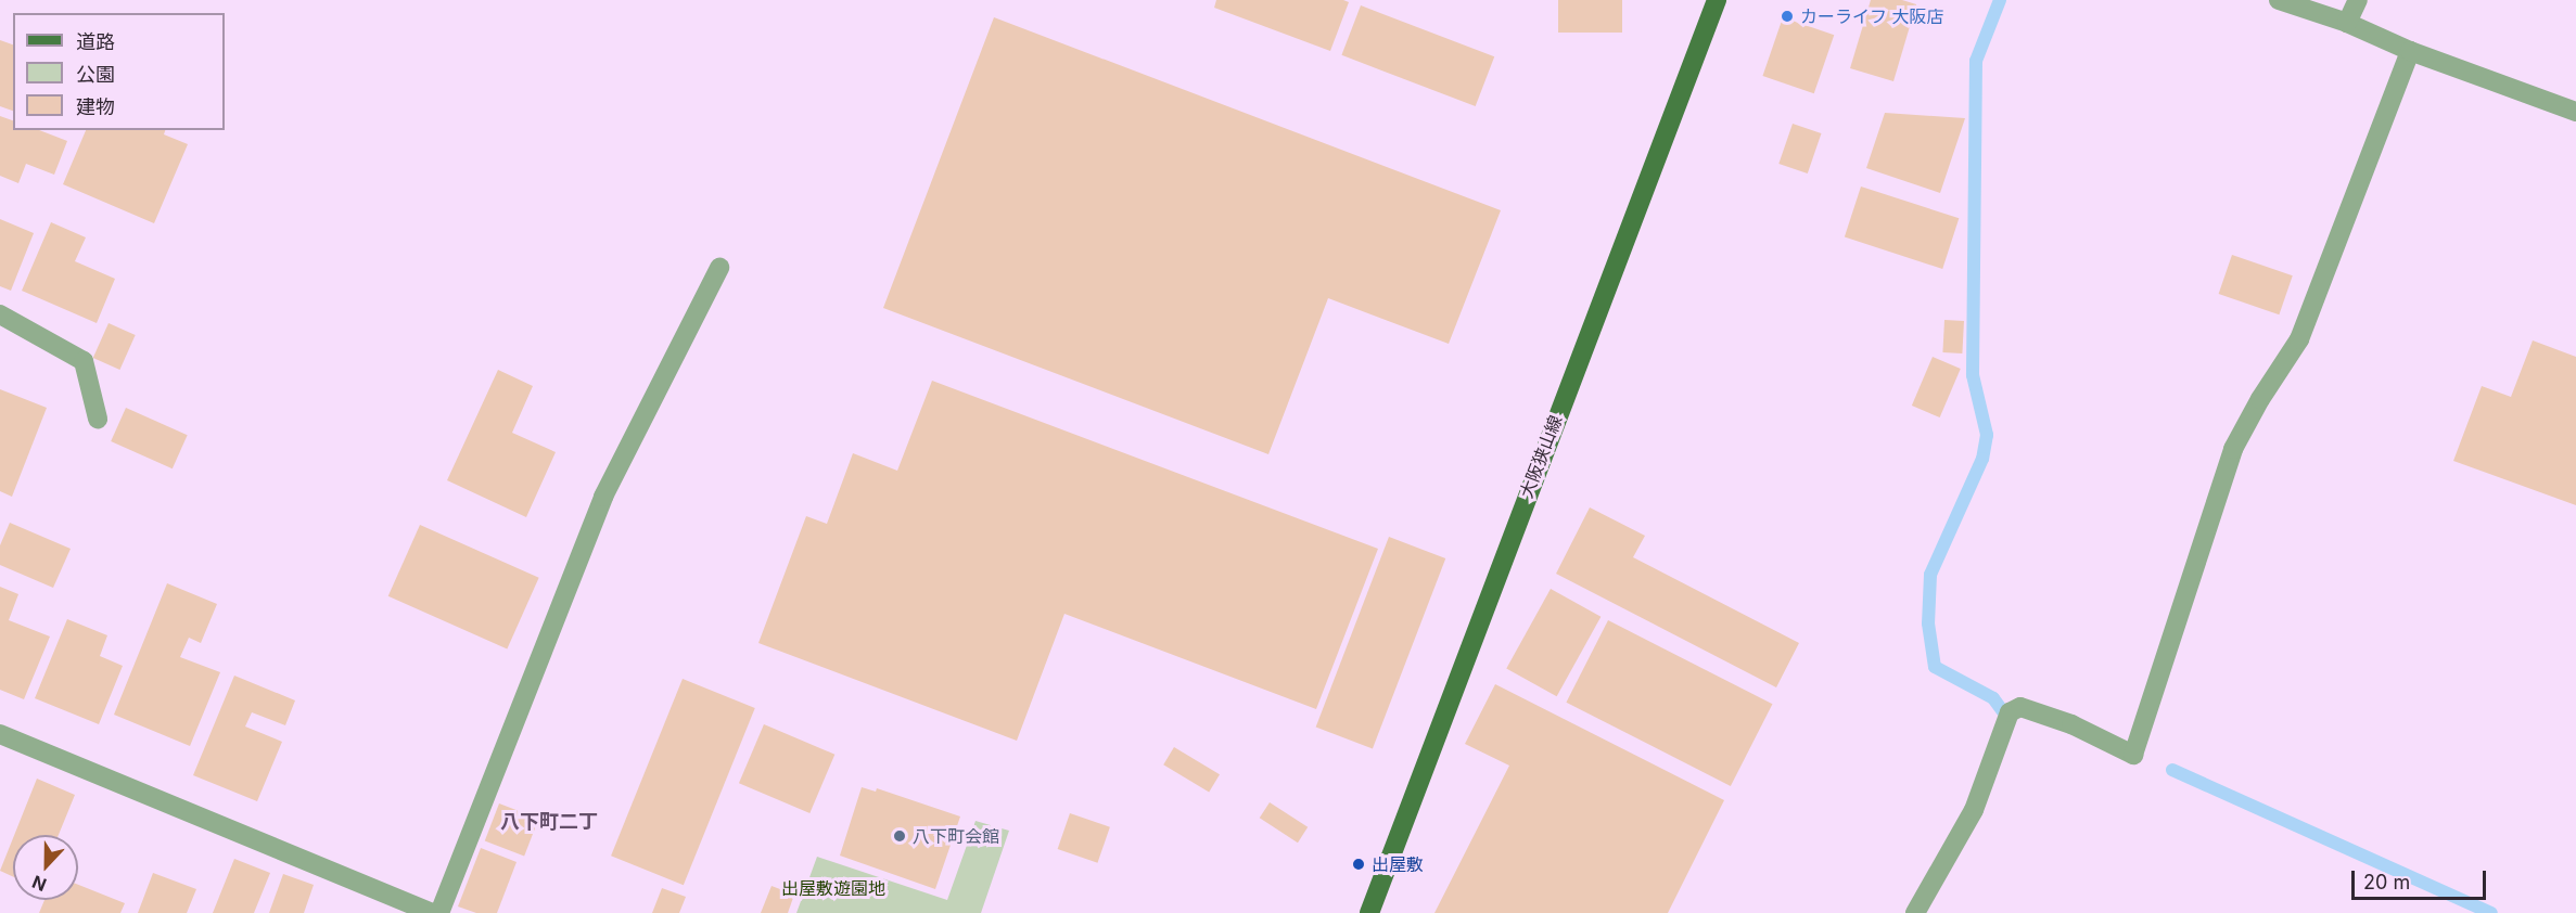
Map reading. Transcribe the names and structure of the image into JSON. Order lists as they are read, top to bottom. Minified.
{"streets":{"main road":["大阪狭山線"]},"districts":["八下町二丁"],"parks":["出屋敷遊園地"],"places":["カーライフ 大阪店","八下町会館","出屋敷"],"legend":["道路","公園","建物"],"scale_bar":"20 m","north":"bottom"}
